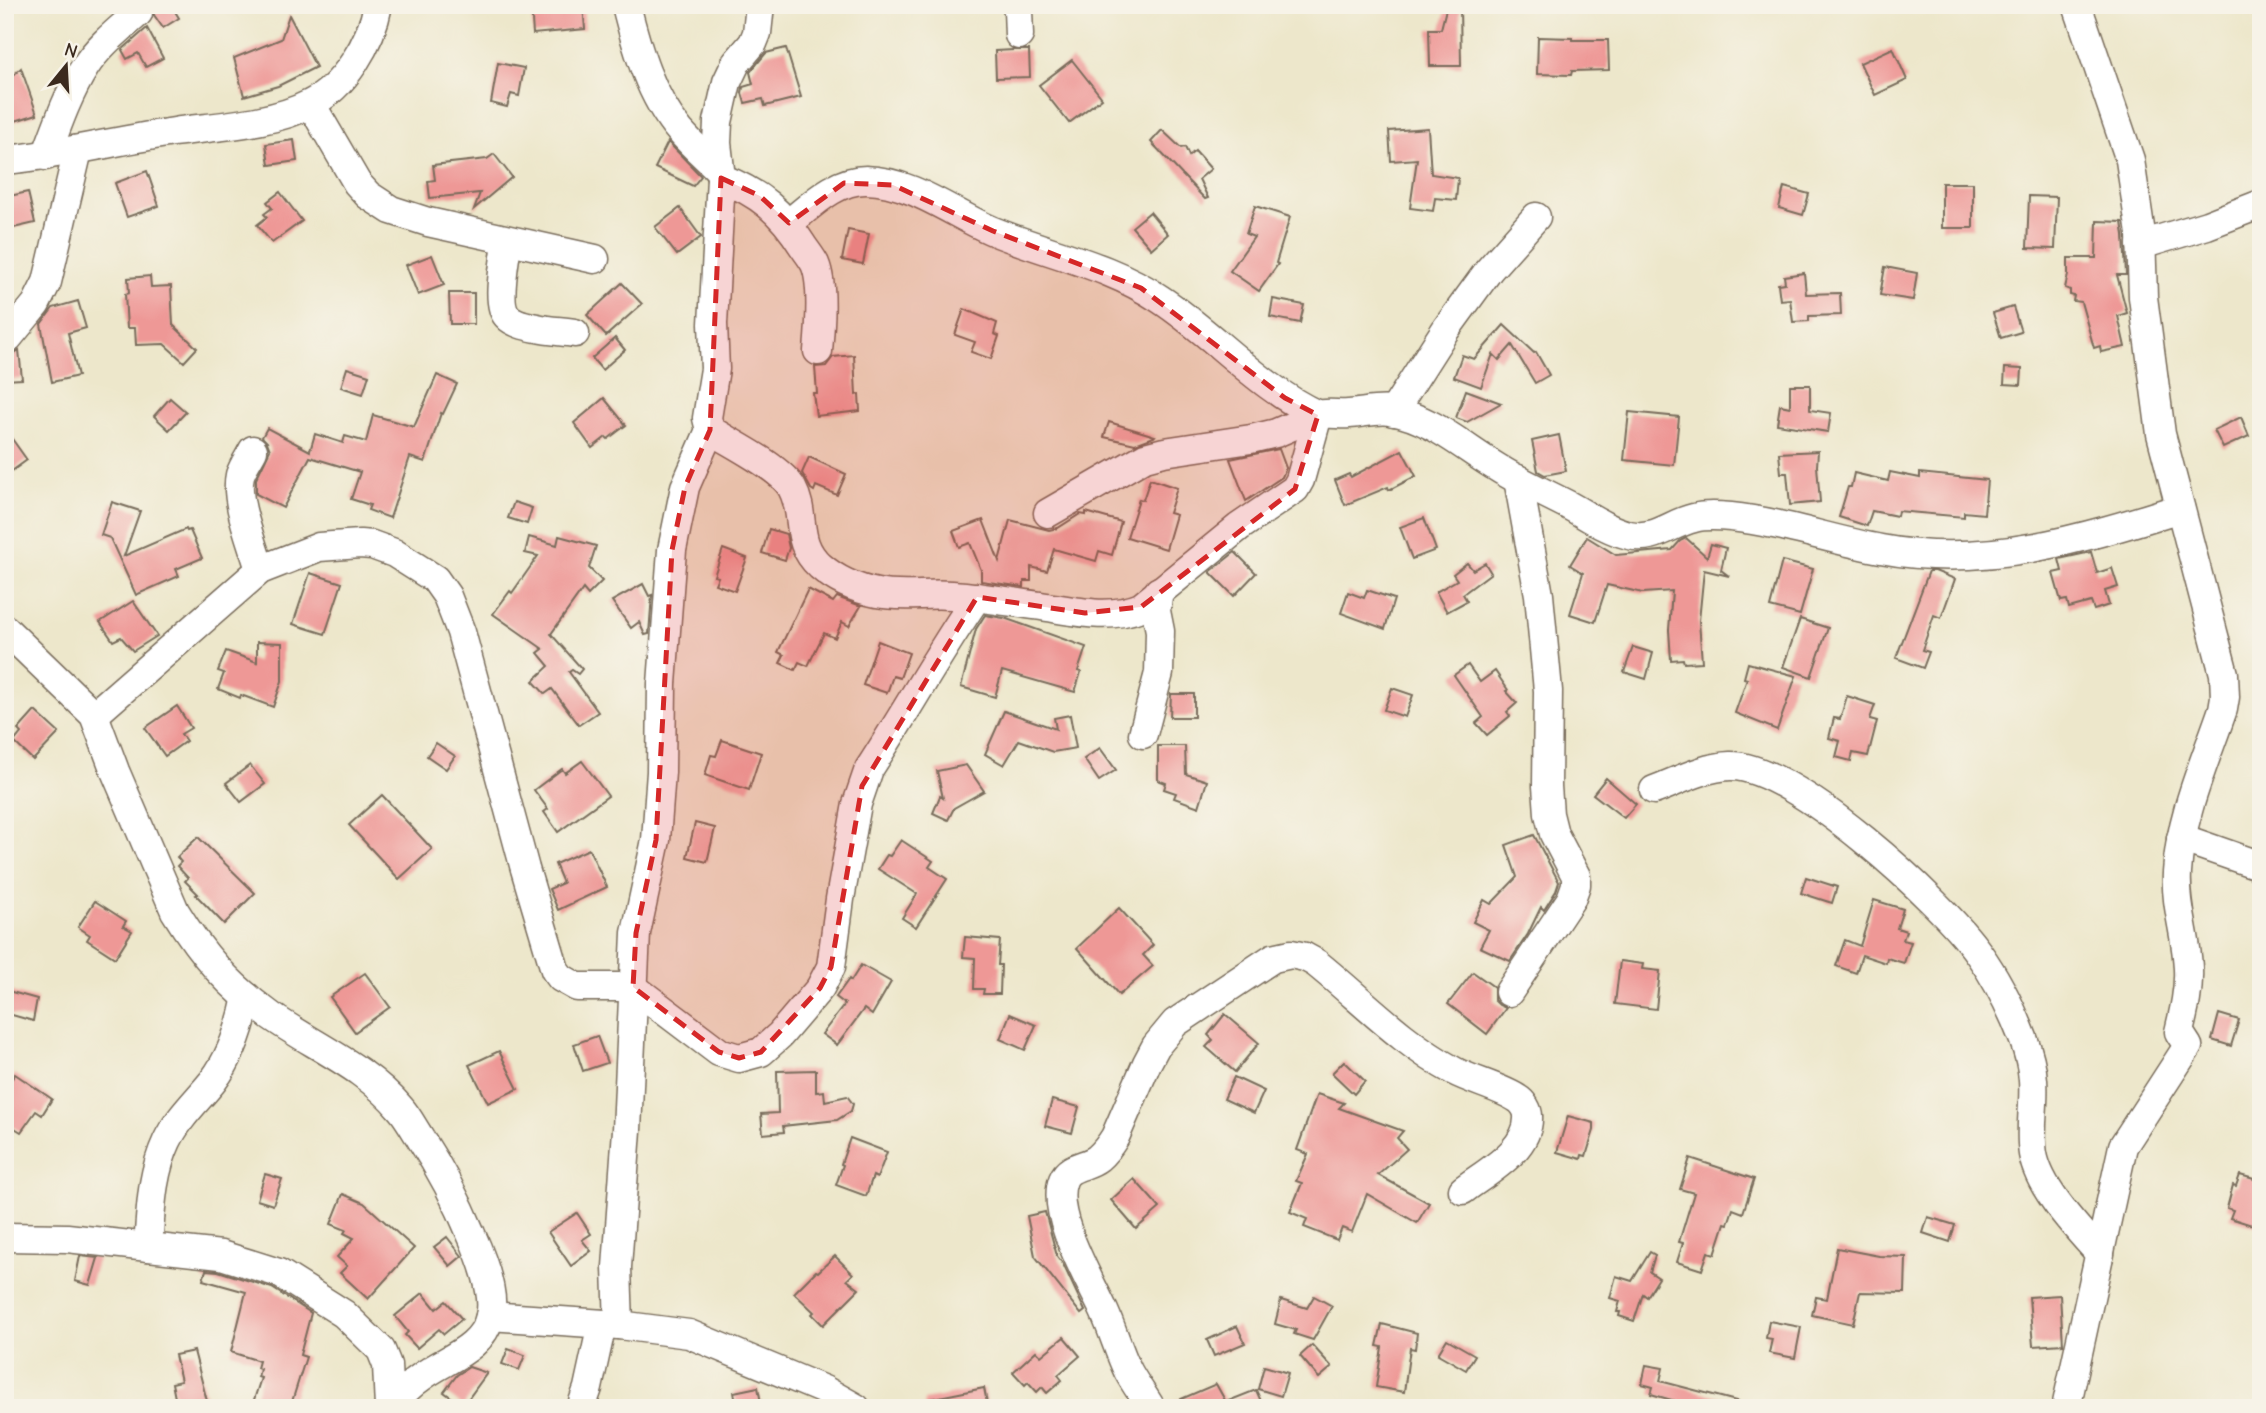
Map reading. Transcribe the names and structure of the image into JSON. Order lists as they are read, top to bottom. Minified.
{"north":"top"}
